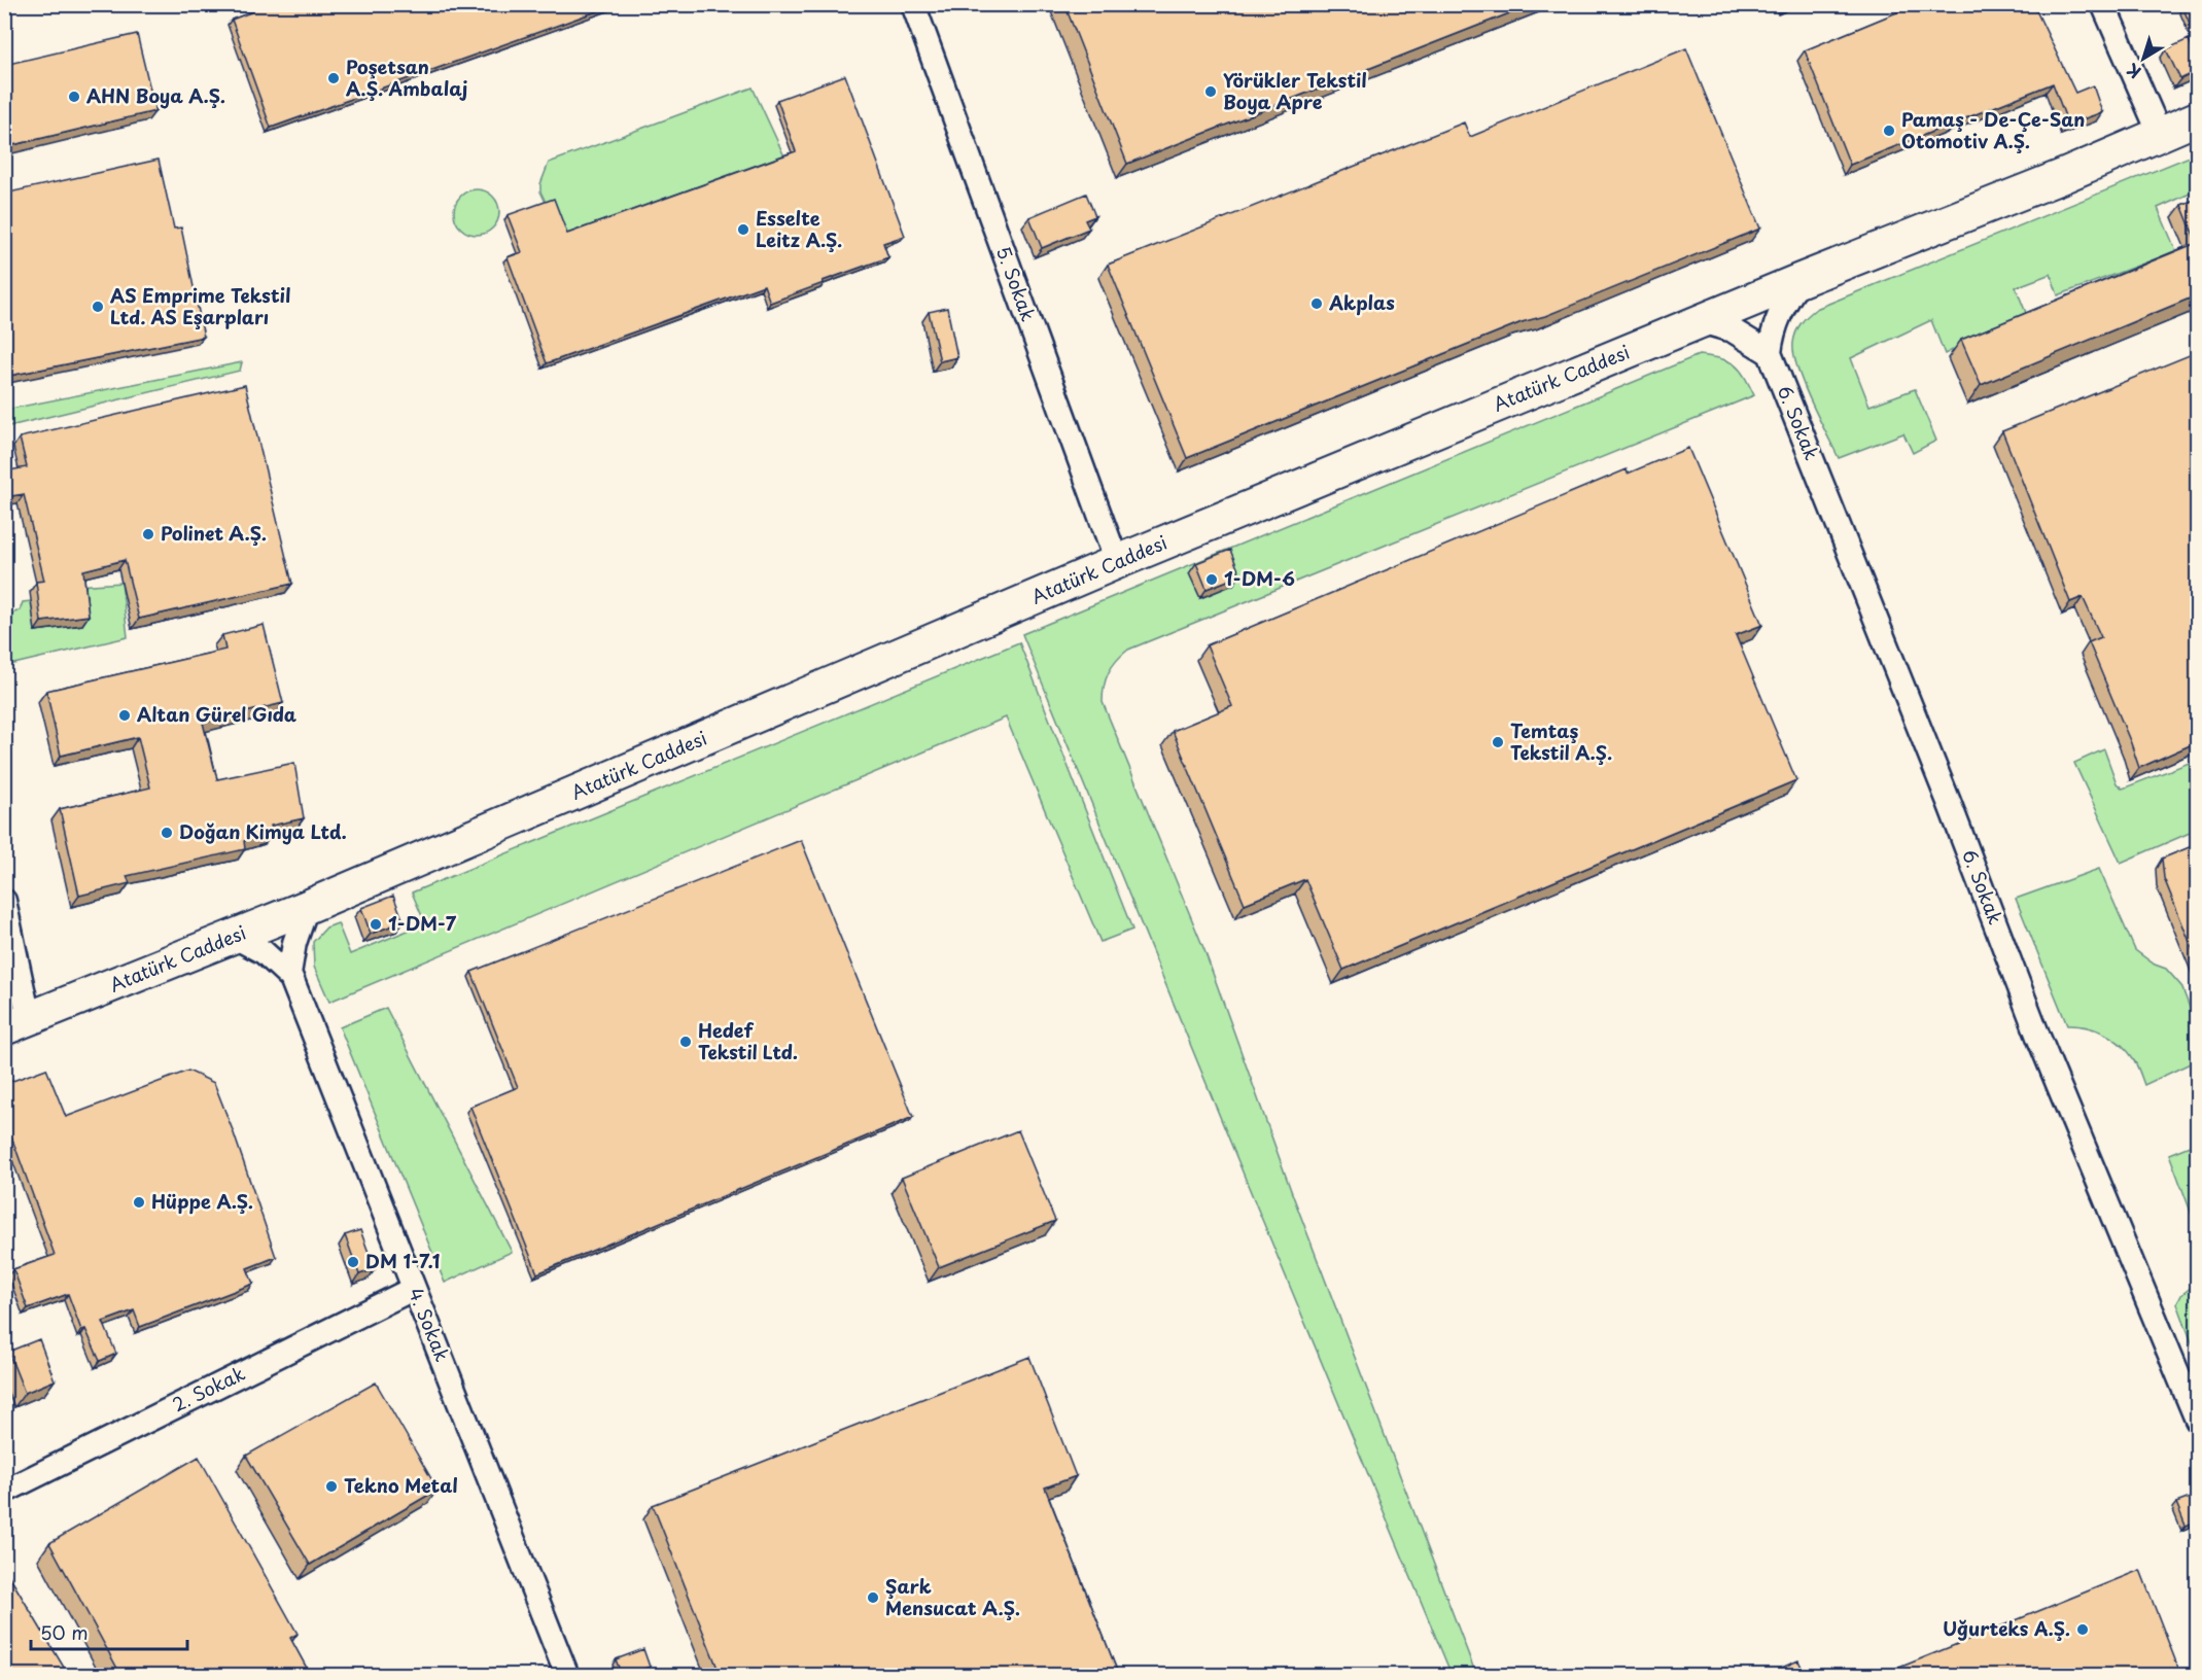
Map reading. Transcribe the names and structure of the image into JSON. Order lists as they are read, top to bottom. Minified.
{"streets":{"street":["5. Sokak","Atatürk Caddesi","6. Sokak","4. Sokak","2. Sokak"]},"crossings":[["5. Sokak","Atatürk Caddesi"],["4. Sokak","2. Sokak"]],"places":["Poşetsan A.Ş. Ambalaj","Yörükler Tekstil Boya Apre","AHN Boya A.Ş.","Pamaş - De-Çe-San Otomotiv A.Ş.","Esselte Leitz A.Ş.","Akplas","AS Emprime Tekstil Ltd. AS Eşarpları","Polinet A.Ş.","1-DM-6","Altan Gürel Gıda","Temtaş Tekstil A.Ş.","Doğan Kimya Ltd.","1-DM-7","Hedef Tekstil Ltd.","Hüppe A.Ş.","DM 1-7.1","Tekno Metal","Şark Mensucat A.Ş.","Uğurteks A.Ş."],"scale_bar":"50 m","north":"bottom left"}
